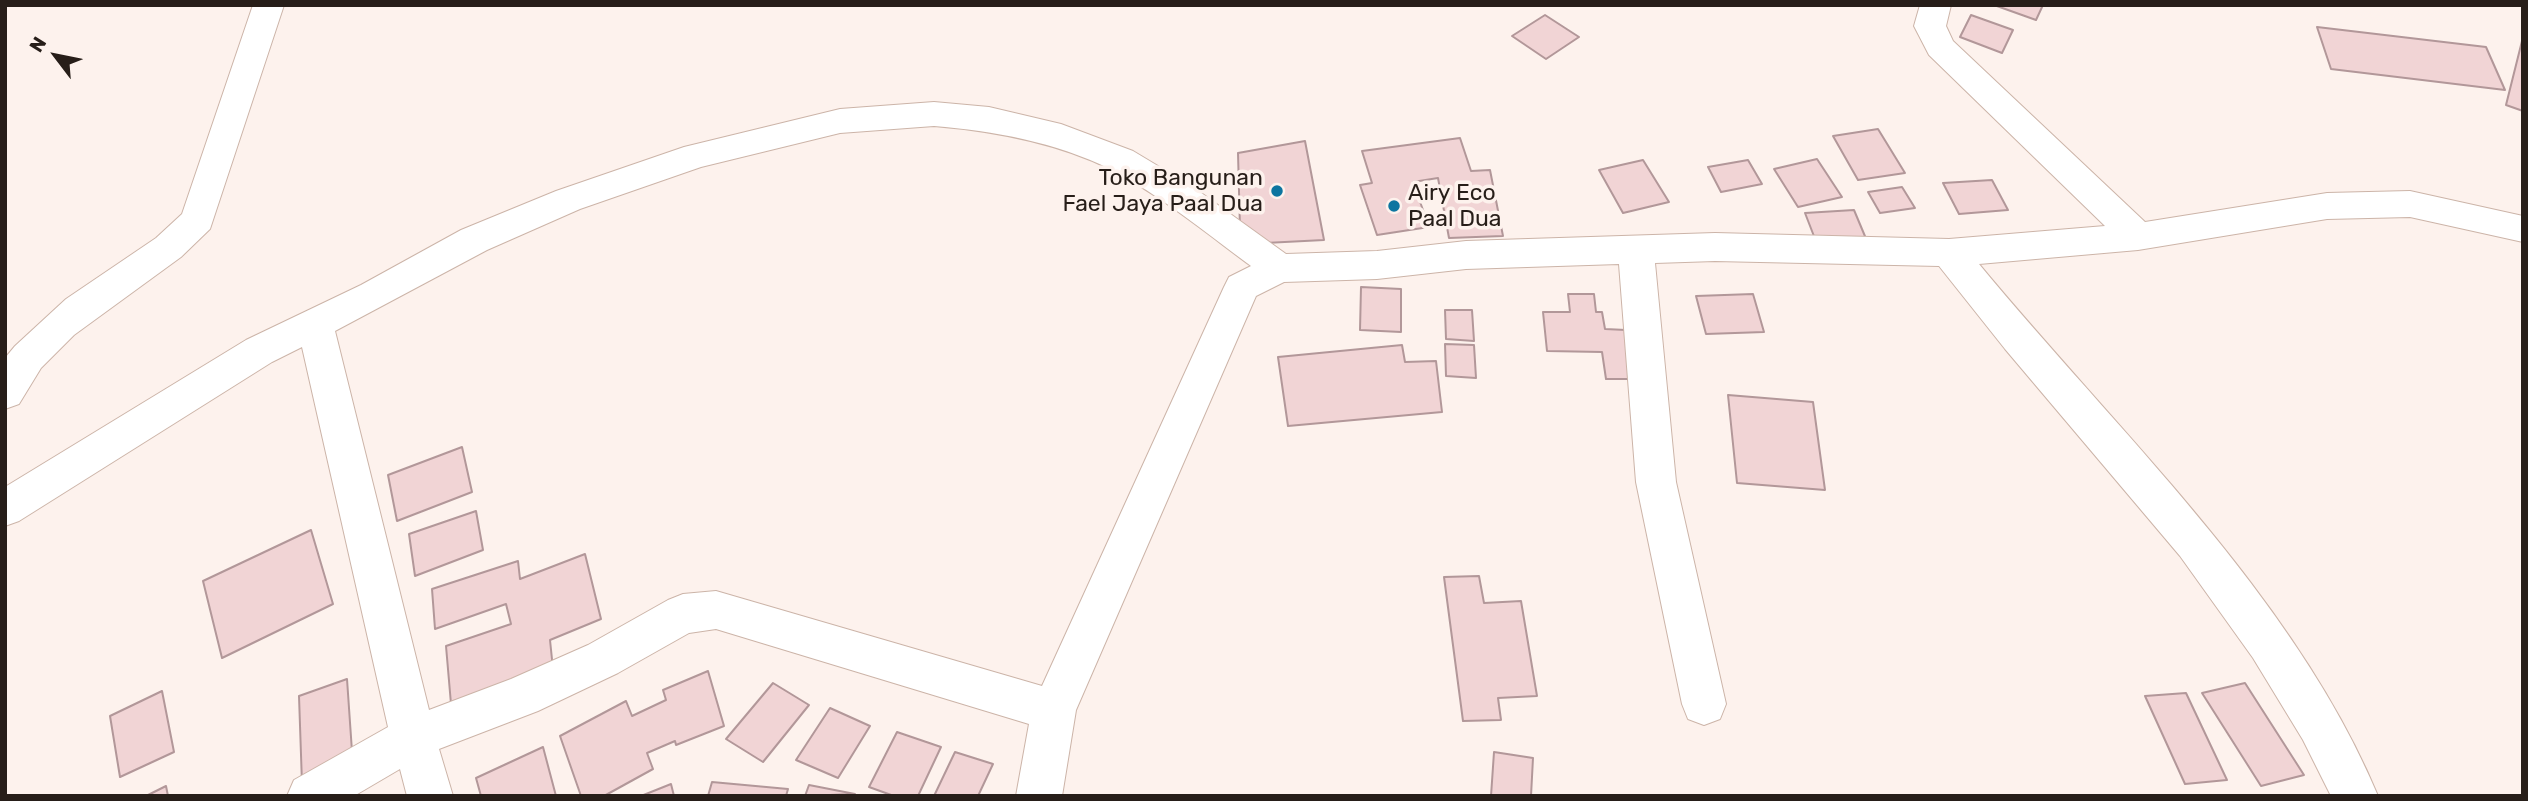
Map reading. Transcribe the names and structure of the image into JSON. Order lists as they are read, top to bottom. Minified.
{"places":["Toko Bangunan Fael Jaya Paal Dua","Airy Eco Paal Dua"],"north":"top left"}
